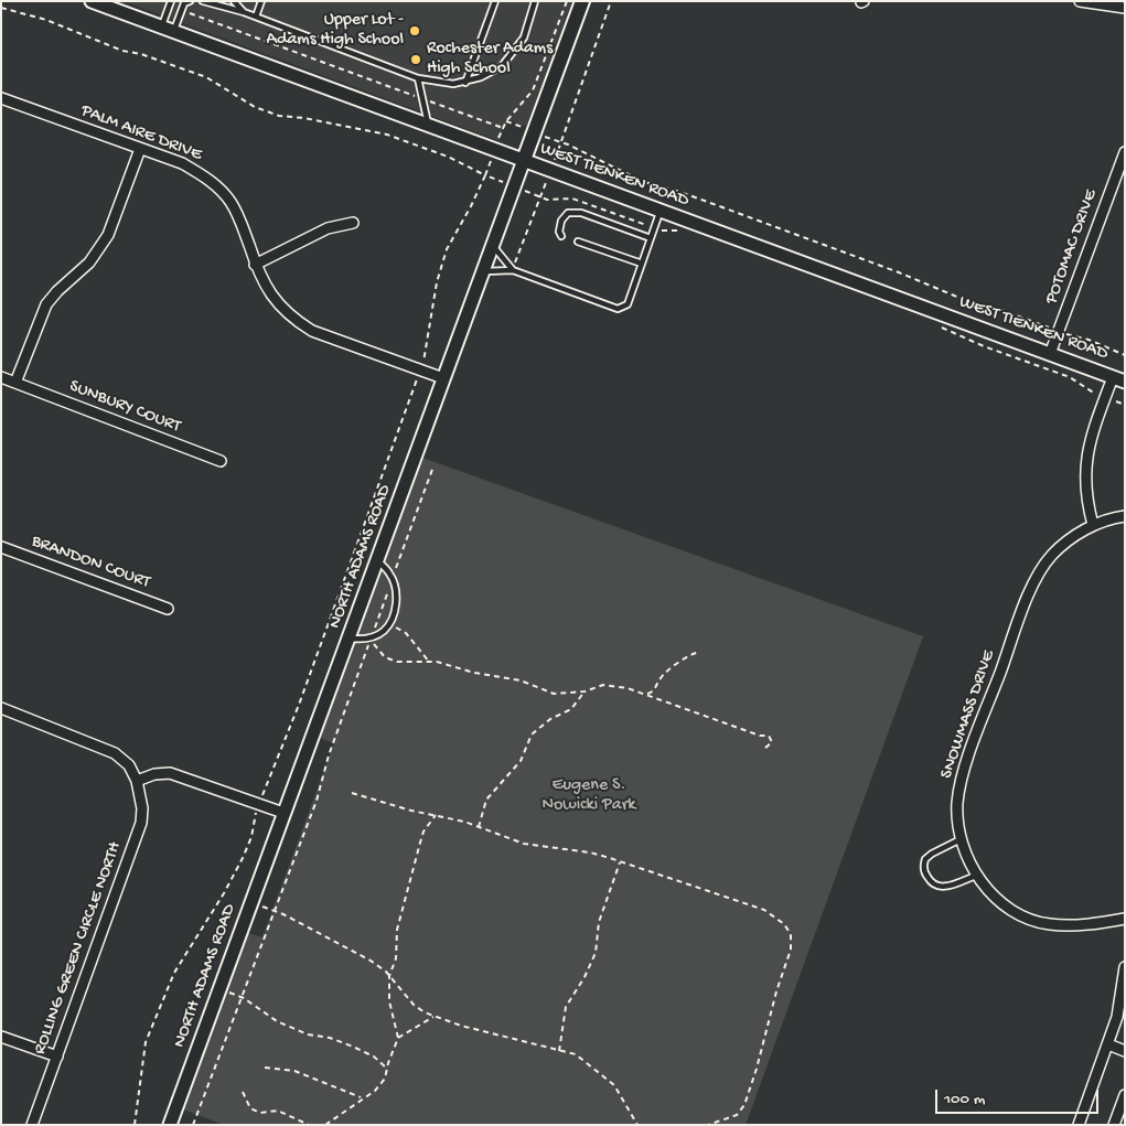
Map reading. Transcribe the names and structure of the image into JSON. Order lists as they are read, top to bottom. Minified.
{"streets":{"main road":["NORTH ADAMS ROAD"],"street":["PALM AIRE DRIVE","WEST TIENKEN ROAD","POTOMAC DRIVE","SUNBURY COURT","BRANDON COURT","SNOWMASS DRIVE","ROLLING GREEN CIRCLE NORTH"]},"crossings":[["PALM AIRE DRIVE","NORTH ADAMS ROAD"],["WEST TIENKEN ROAD","POTOMAC DRIVE"],["WEST TIENKEN ROAD","NORTH ADAMS ROAD"]],"parks":["Eugene S. Nowicki Park"],"places":["Upper Lot - Adams High School","Rochester Adams High School"],"scale_bar":"100 m"}
